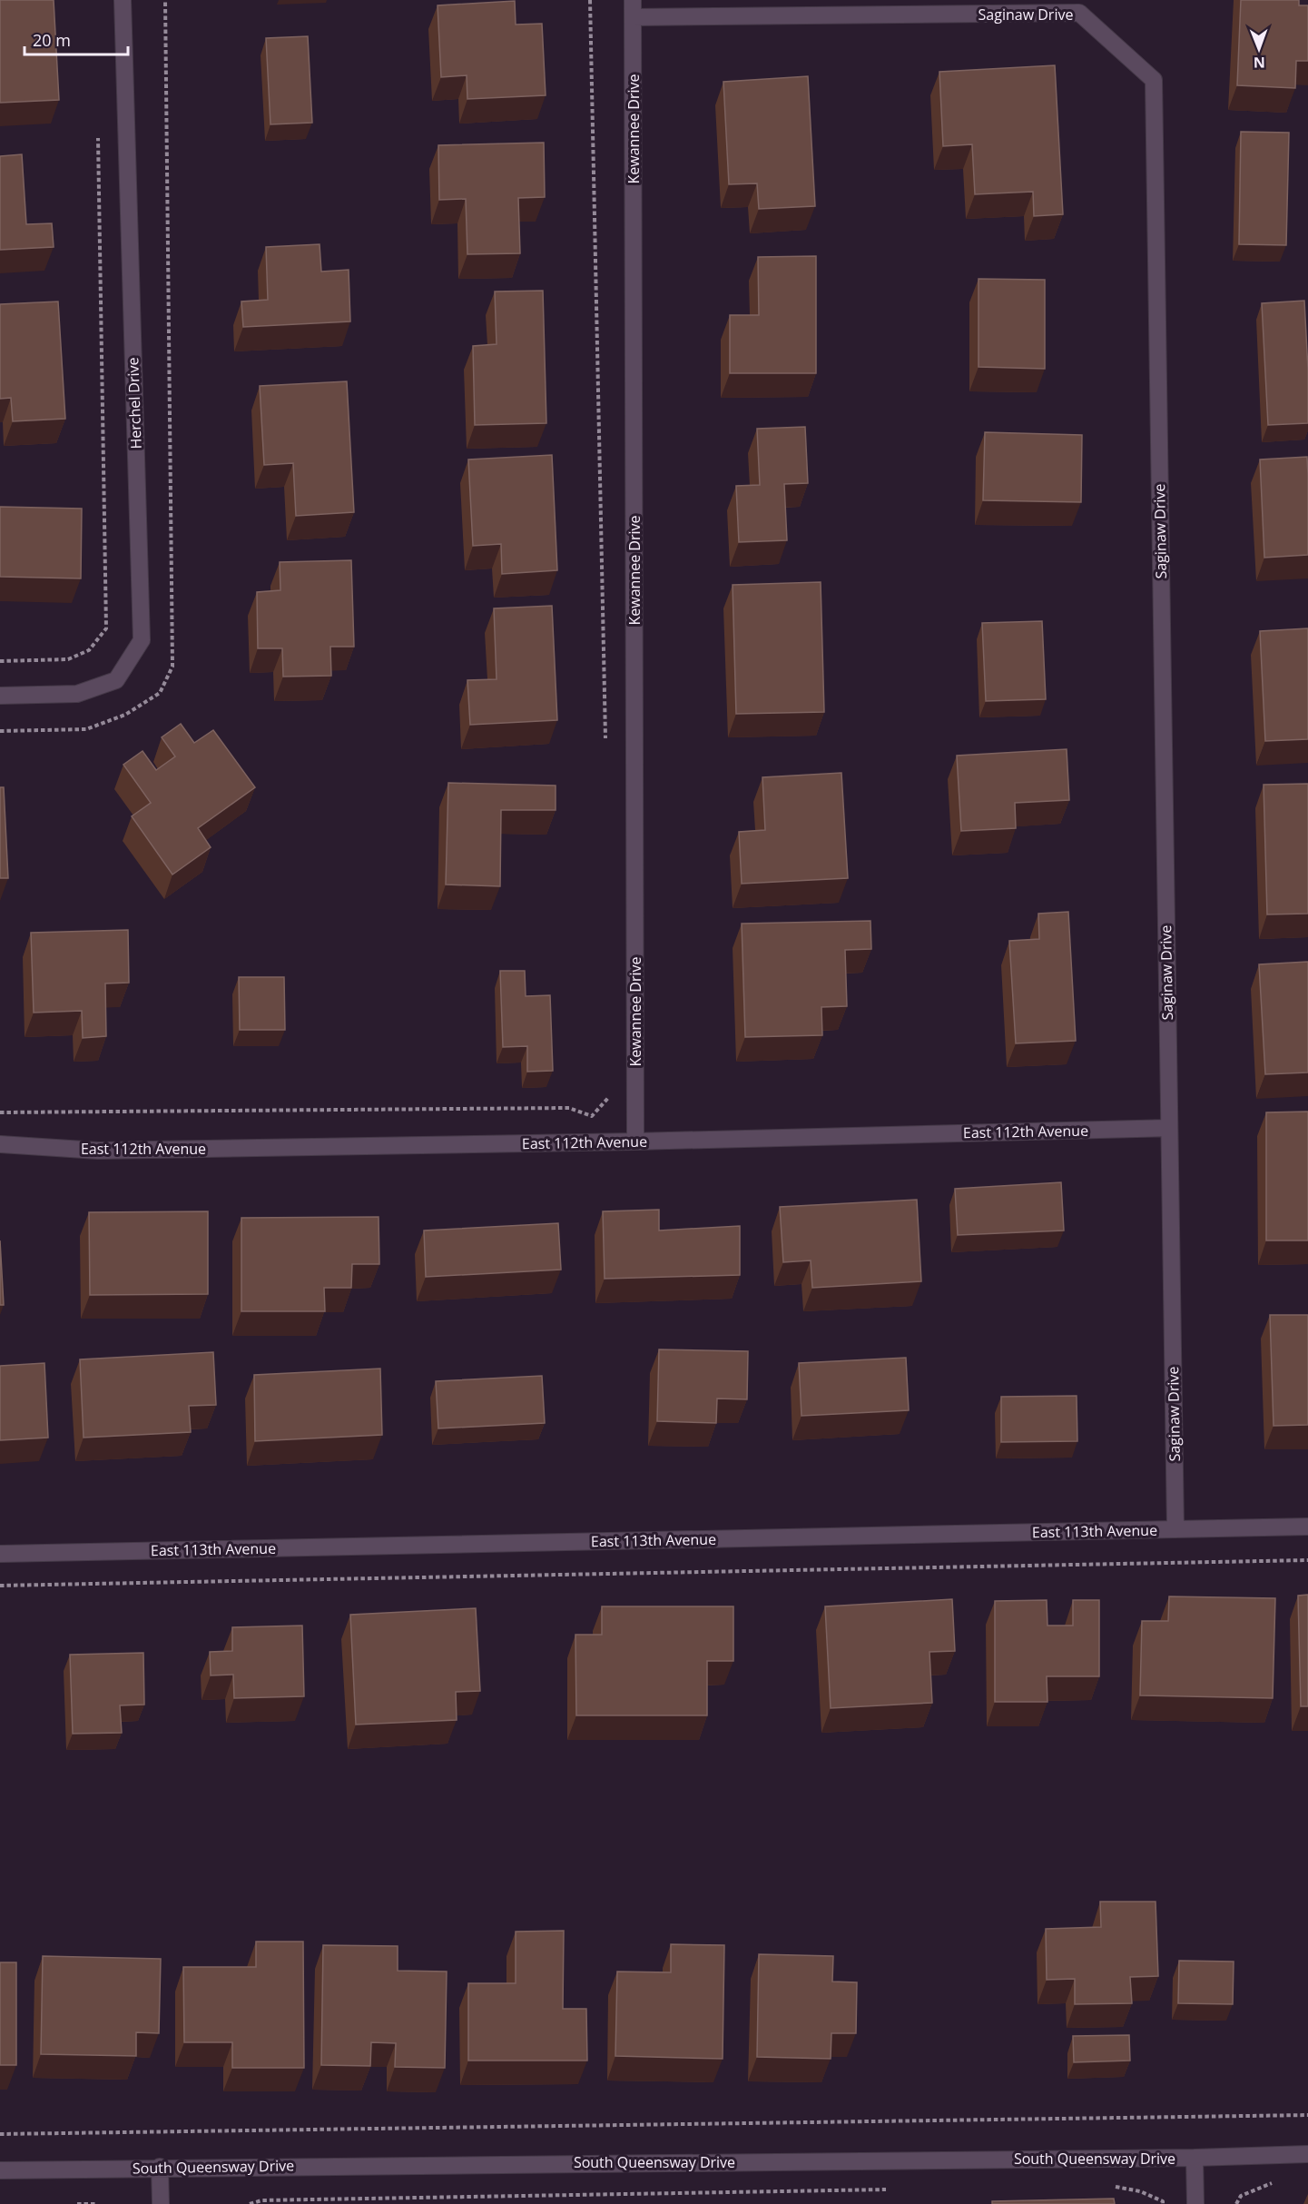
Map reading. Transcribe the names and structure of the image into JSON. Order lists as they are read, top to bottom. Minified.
{"streets":{"street":["Saginaw Drive","Kewannee Drive","Herchel Drive","East 112th Avenue","East 113th Avenue","South Queensway Drive"]},"crossings":[["Saginaw Drive","Kewannee Drive"],["Saginaw Drive","East 112th Avenue"],["Saginaw Drive","East 113th Avenue"],["Kewannee Drive","East 112th Avenue"]],"scale_bar":"20 m","north":"bottom"}
